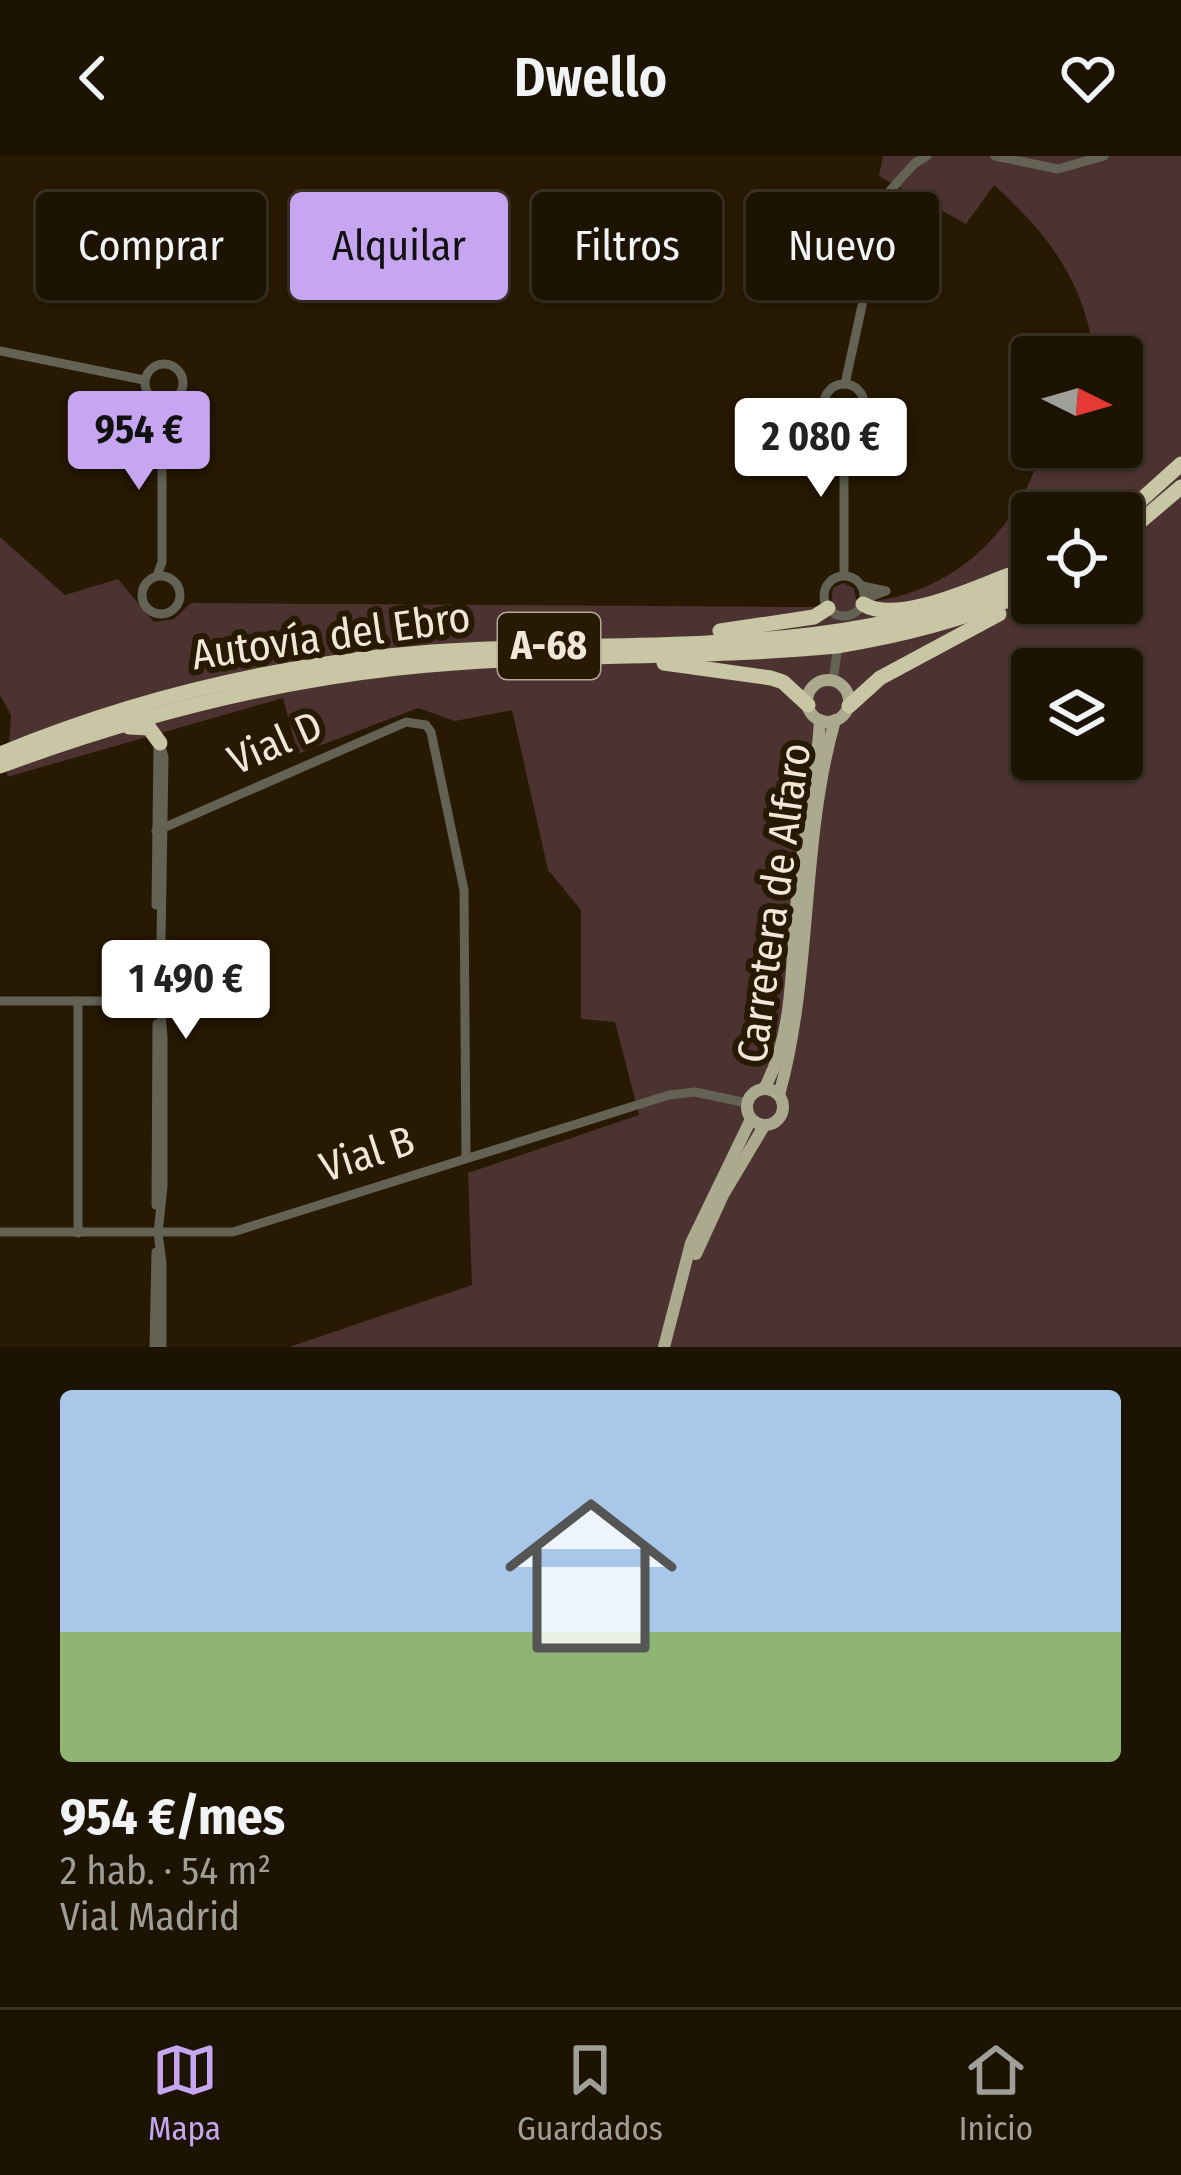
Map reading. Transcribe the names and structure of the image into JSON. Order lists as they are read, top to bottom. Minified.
{"streets":{"highway":["Autovía del Ebro","A-68"],"main road":["Carretera de Alfaro"],"street":["Vial D","Vial B"]},"crossings":[["Vial D","Vial B"],["Carretera de Alfaro","Vial B"]],"north":"right","page":{"header":"Dwello","chip":["Comprar","Alquilar","Filtros","Nuevo"],"price":["954 €","2 080 €","1 490 €"],"list":[{"name":"954 €/mes","note":"2 hab. · 54 m² · Vial Madrid"}],"tabs":["Mapa","Guardados","Inicio"]}}
